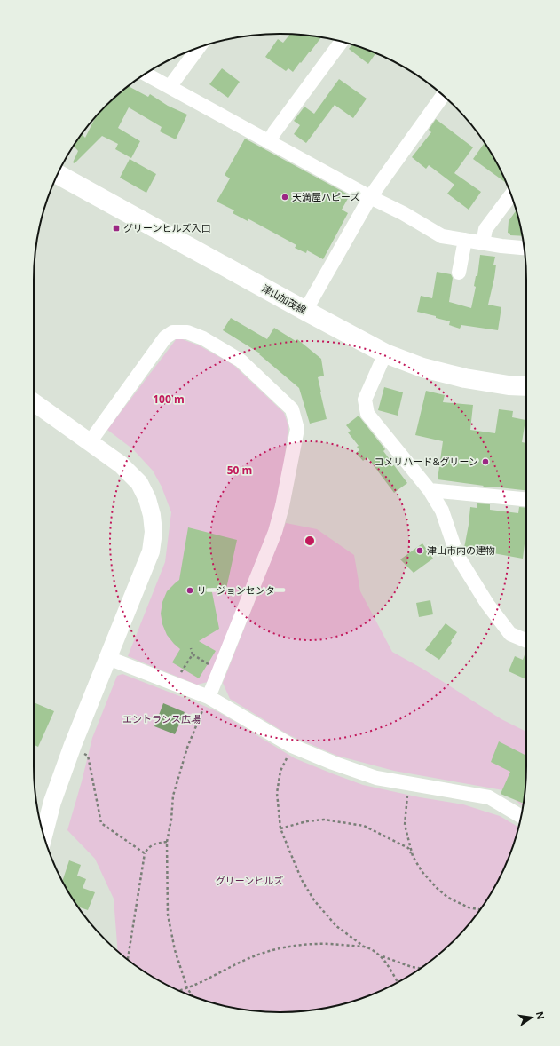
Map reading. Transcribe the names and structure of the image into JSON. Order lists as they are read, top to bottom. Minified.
{"streets":{"main road":["津山加茂線"]},"parks":["エントランス広場","グリーンヒルズ"],"places":{"other":["天満屋ハピーズ","コメリハード&グリーン","津山市内の建物","リージョンセンター"],"transit":["グリーンヒルズ入口"]},"north":"right","rings":["100 m","50 m"]}
